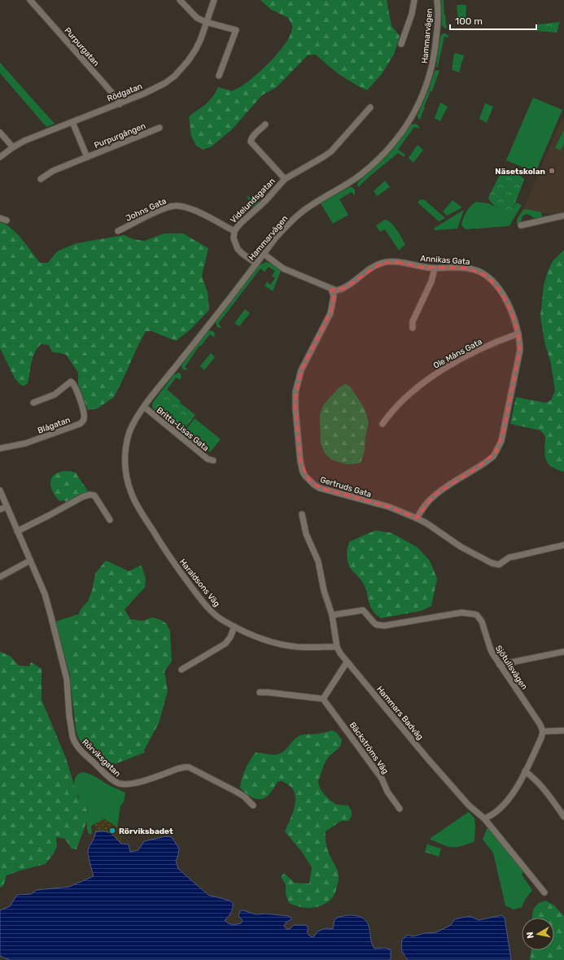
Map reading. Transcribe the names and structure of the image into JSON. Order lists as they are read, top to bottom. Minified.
{"streets":{"street":["Hammarvägen","Purpurgatan","Rödgatan","Purpurgången","Videlundsgatan","Johns Gata","Annikas Gata","Ole Måns Gata","Blågatan","Britta-Lisas Gata","Gertruds Gata","Haraldsons Väg","Sjötullsvägen","Hammars Badväg","Bäckströms Väg","Rörviksgatan"]},"crossings":[["Hammarvägen","Videlundsgatan"],["Hammarvägen","Britta-Lisas Gata"],["Hammarvägen","Haraldsons Väg"],["Purpurgatan","Rödgatan"],["Rödgatan","Purpurgången"],["Videlundsgatan","Johns Gata"],["Annikas Gata","Ole Måns Gata"],["Annikas Gata","Gertruds Gata"],["Haraldsons Väg","Hammars Badväg"],["Sjötullsvägen","Hammars Badväg"]],"places":["Näsetskolan","Rörviksbadet"],"scale_bar":"100 m","north":"left"}
